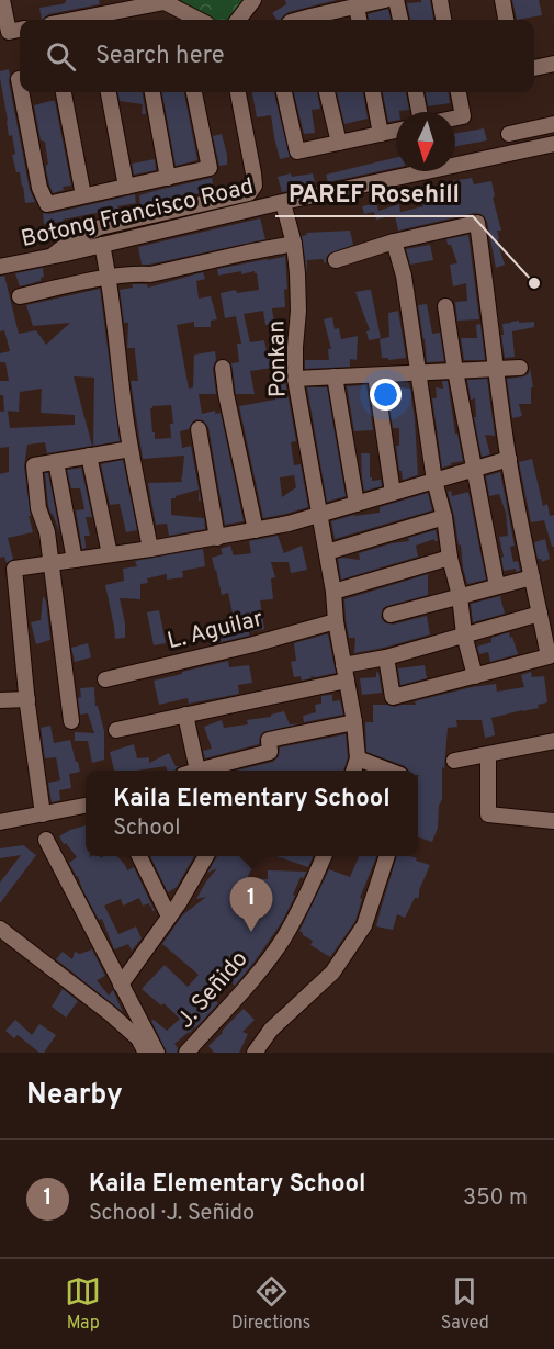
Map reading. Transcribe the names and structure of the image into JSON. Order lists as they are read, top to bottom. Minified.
{"streets":{"street":["Botong Francisco Road","Ponkan","L. Aguilar","J. Señido"]},"crossings":[["Botong Francisco Road","Ponkan"],["Ponkan","L. Aguilar"]],"places":["PAREF Rosehill"],"north":"bottom","page":{"search":"Search here","popup":["Kaila Elementary School","School"],"pins":"1","heading":"Nearby","list":[{"mark":"1","name":"Kaila Elementary School","note":"School · J. Señido","value":"350 m"}],"nav":["Map","Directions","Saved"]}}
